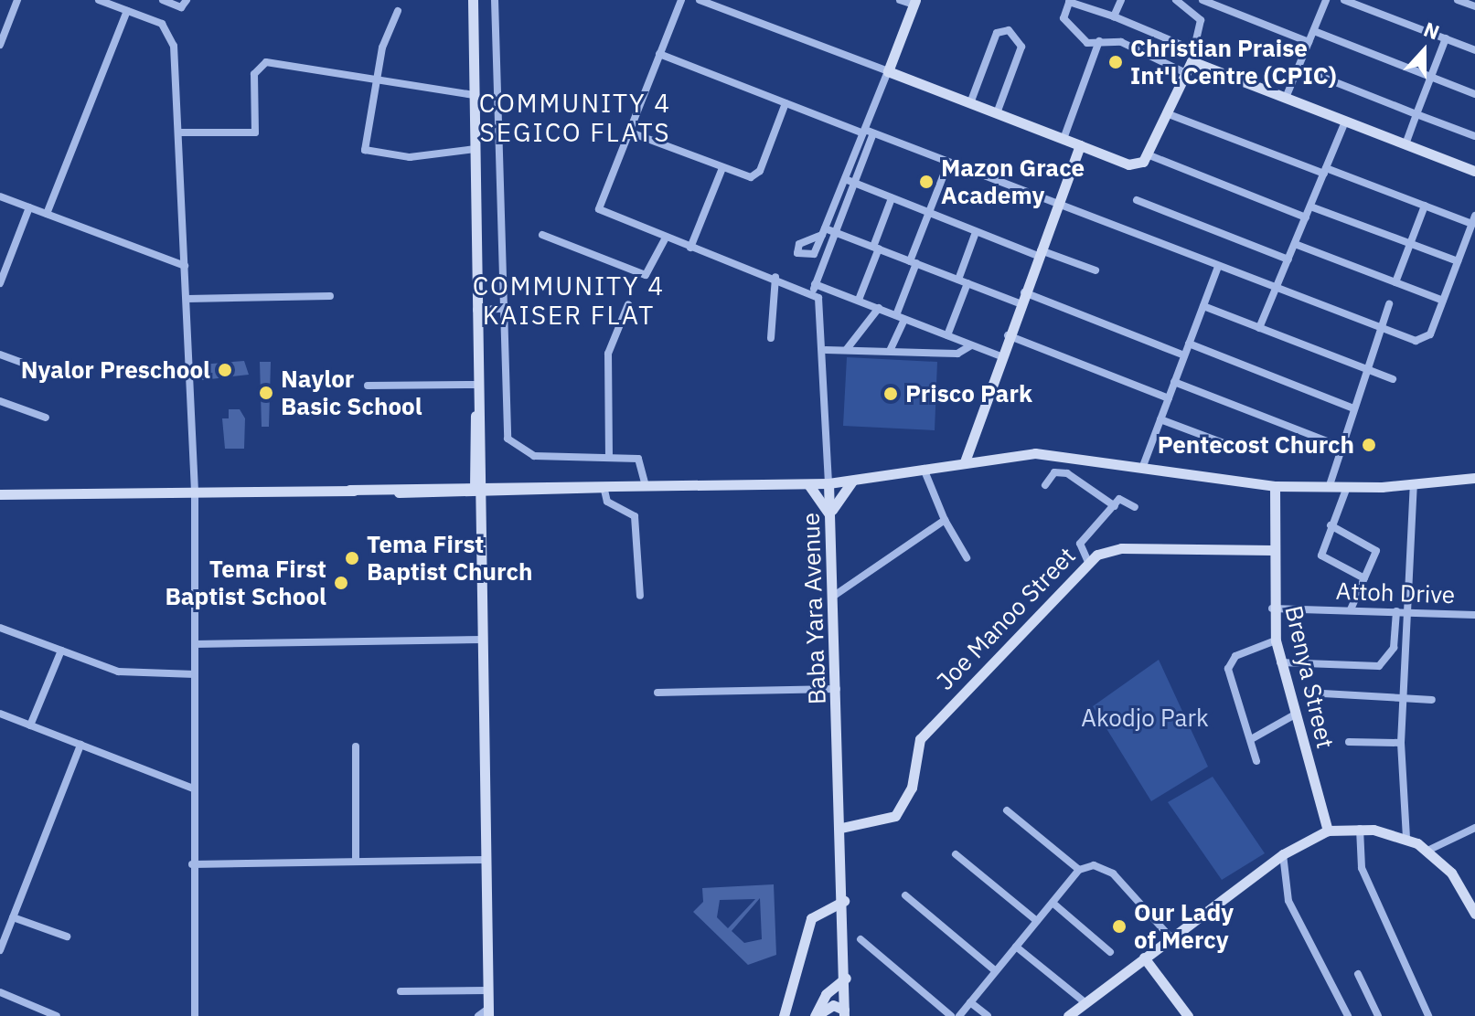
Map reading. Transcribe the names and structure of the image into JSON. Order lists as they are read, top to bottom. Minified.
{"streets":{"street":["Attoh Drive","Baba Yara Avenue","Joe Manoo Street","Brenya Street"]},"crossings":[["Attoh Drive","Brenya Street"],["Baba Yara Avenue","Joe Manoo Street"],["Joe Manoo Street","Brenya Street"]],"districts":["COMMUNITY 4 SEGICO FLATS","COMMUNITY 4 KAISER FLAT"],"parks":["Akodjo Park"],"places":["Christian Praise Int'l Centre (CPIC)","Mazon Grace Academy","Nyalor Preschool","Naylor Basic School","Prisco Park","Pentecost Church","Tema First Baptist Church","Tema First Baptist School","Our Lady of Mercy"],"north":"top"}
